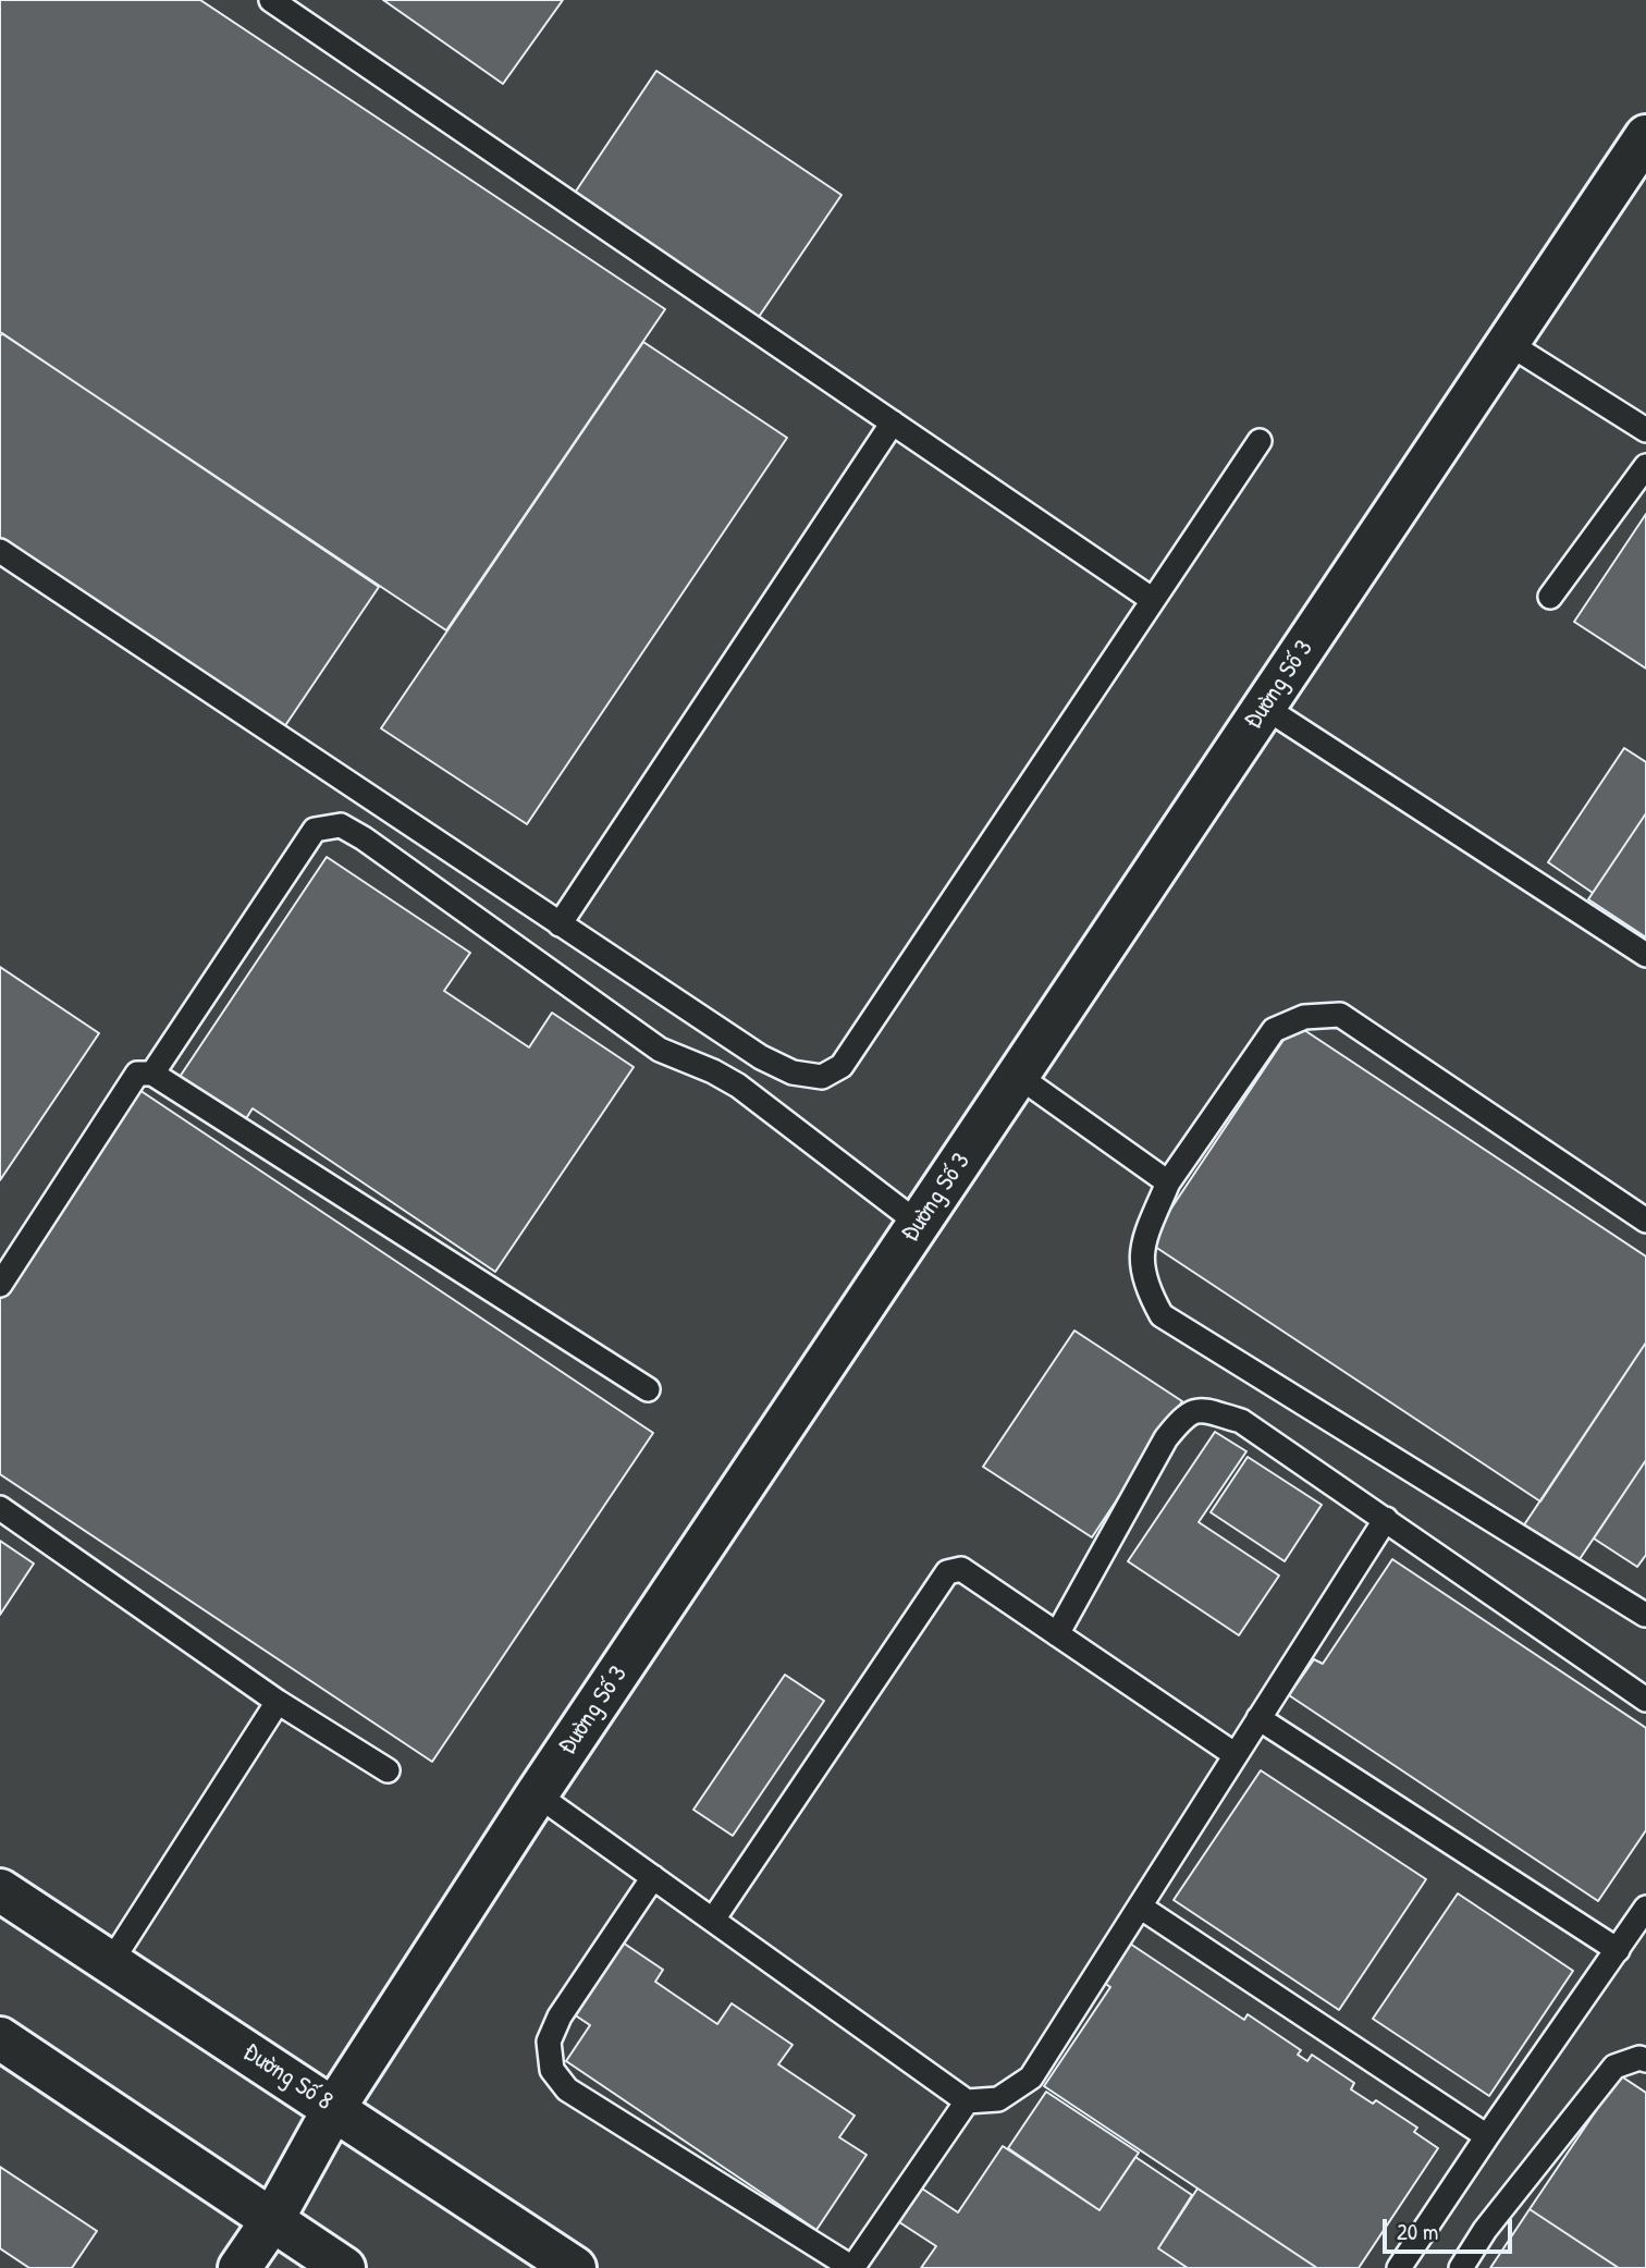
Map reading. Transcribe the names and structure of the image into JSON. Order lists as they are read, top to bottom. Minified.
{"streets":{"street":["Đường Số 3","Đường Số 8"]},"crossings":[["Đường Số 3","Đường Số 8"]],"scale_bar":"20 m"}
